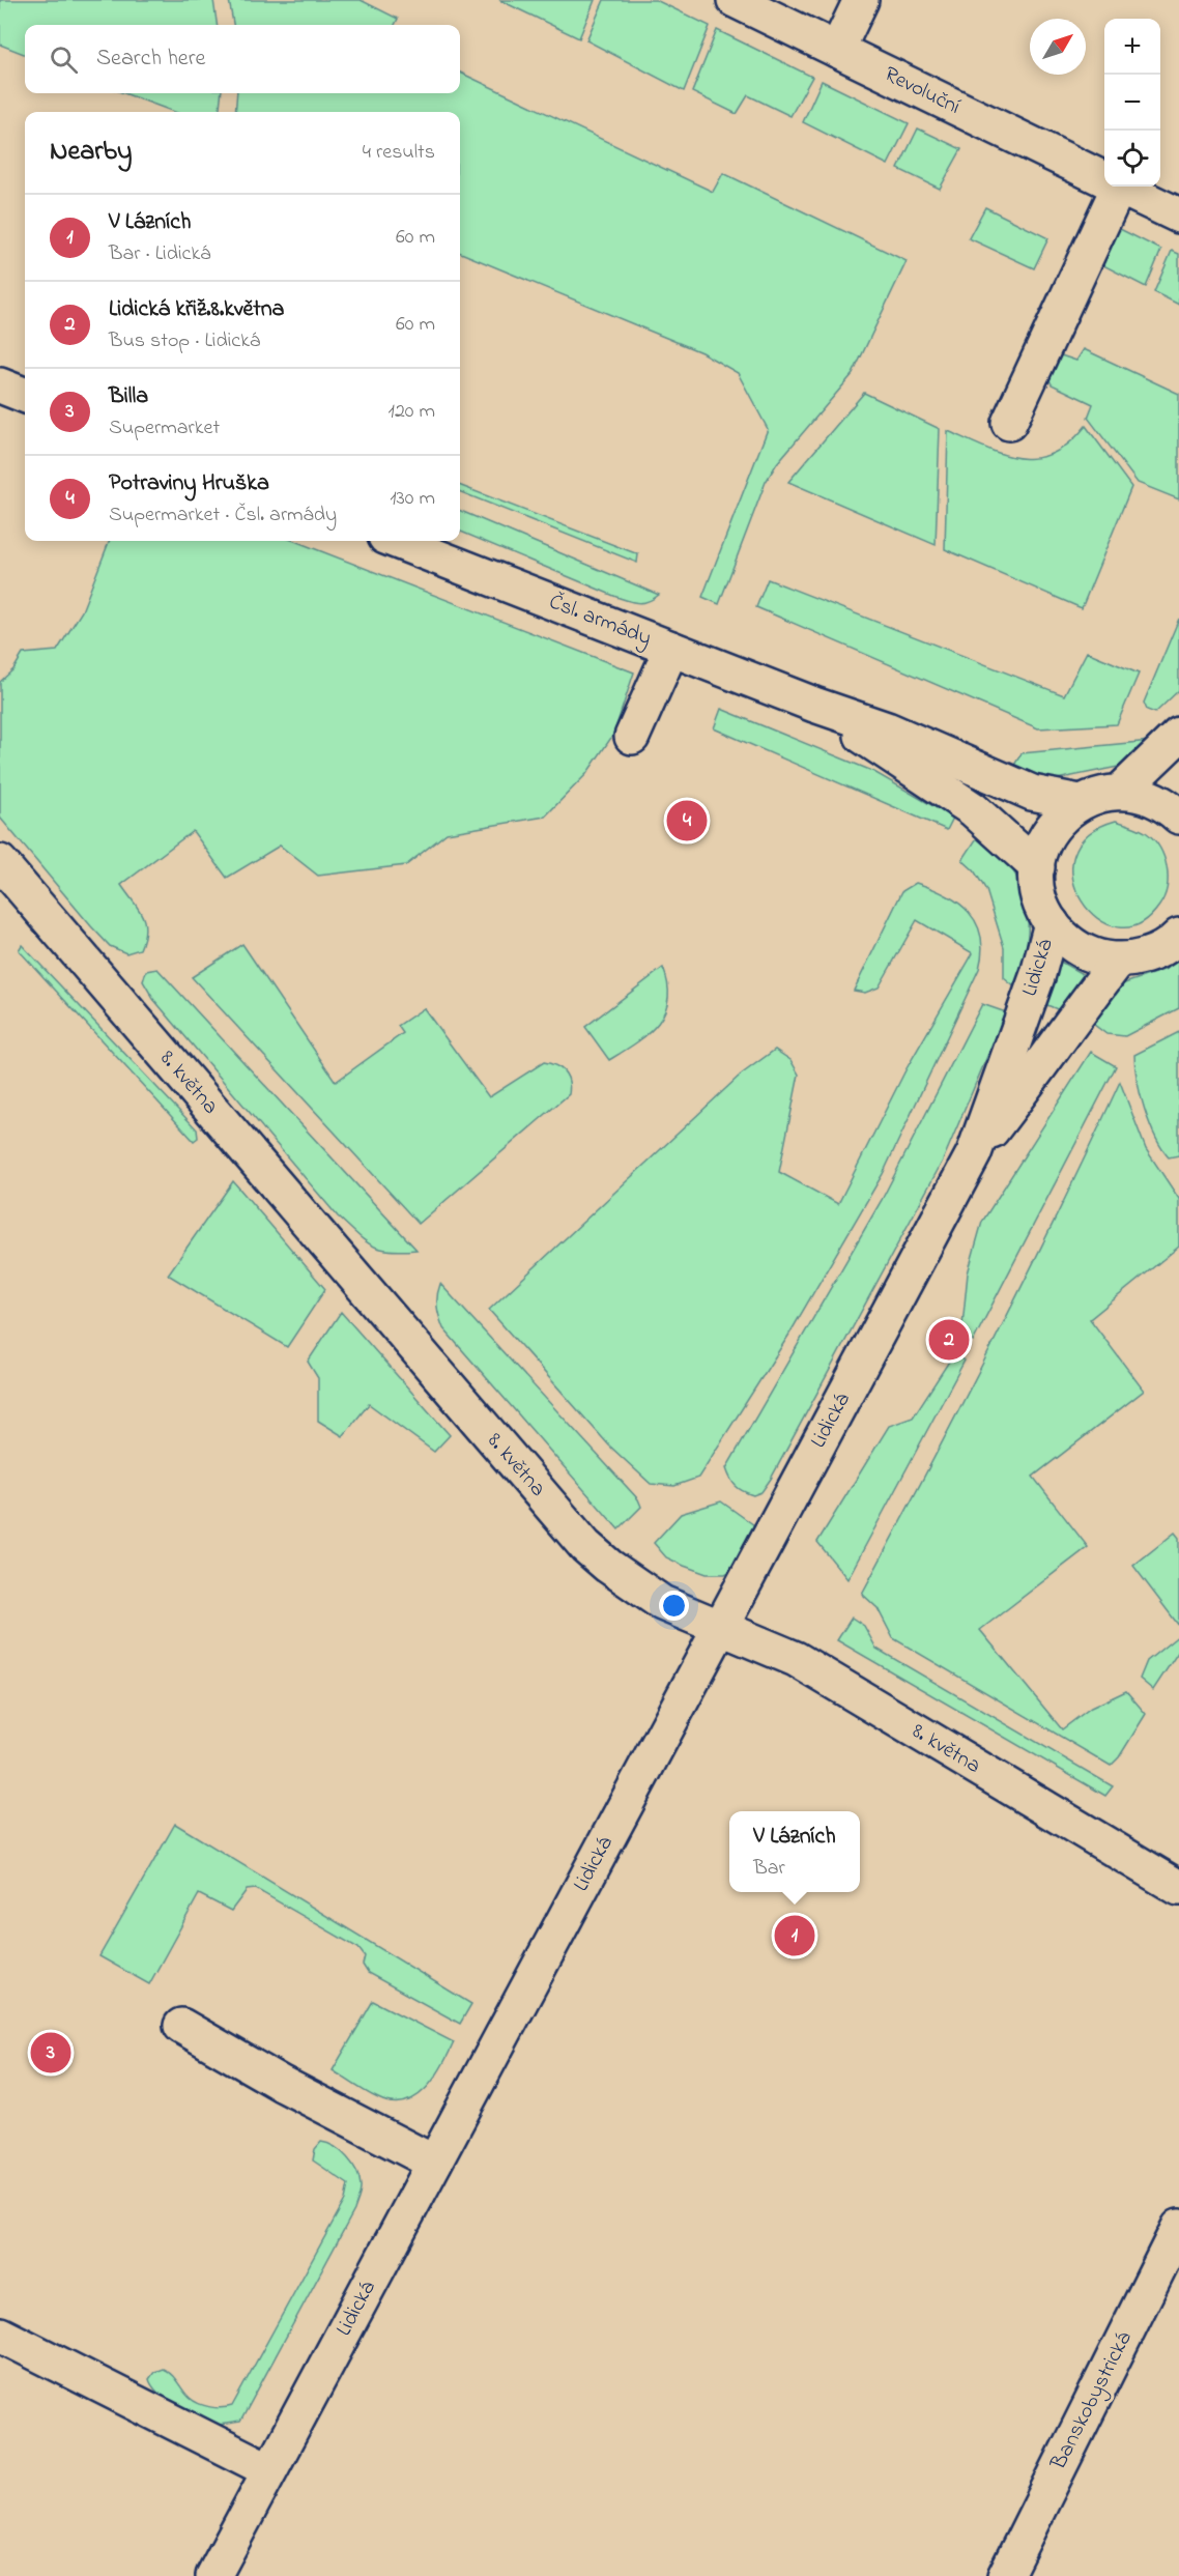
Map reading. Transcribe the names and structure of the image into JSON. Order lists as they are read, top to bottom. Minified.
{"streets":{"street":["Revoluční","Čsl. armády","Lidická","8. května","Banskobystrická"]},"crossings":[["Lidická","8. května"]],"north":"top right","page":{"map_buttons":["+","−"],"search":"Search here","heading":["Nearby","4 results"],"list":[{"mark":"1","name":"V Lázních","note":"Bar · Lidická","value":"60 m"},{"mark":"2","name":"Lidická křiž.8.května","note":"Bus stop · Lidická","value":"60 m"},{"mark":"3","name":"Billa","note":"Supermarket","value":"120 m"},{"mark":"4","name":"Potraviny Hruška","note":"Supermarket · Čsl. armády","value":"130 m"}],"pins":["4","2","1","3"],"popup":["V Lázních","Bar"]}}
